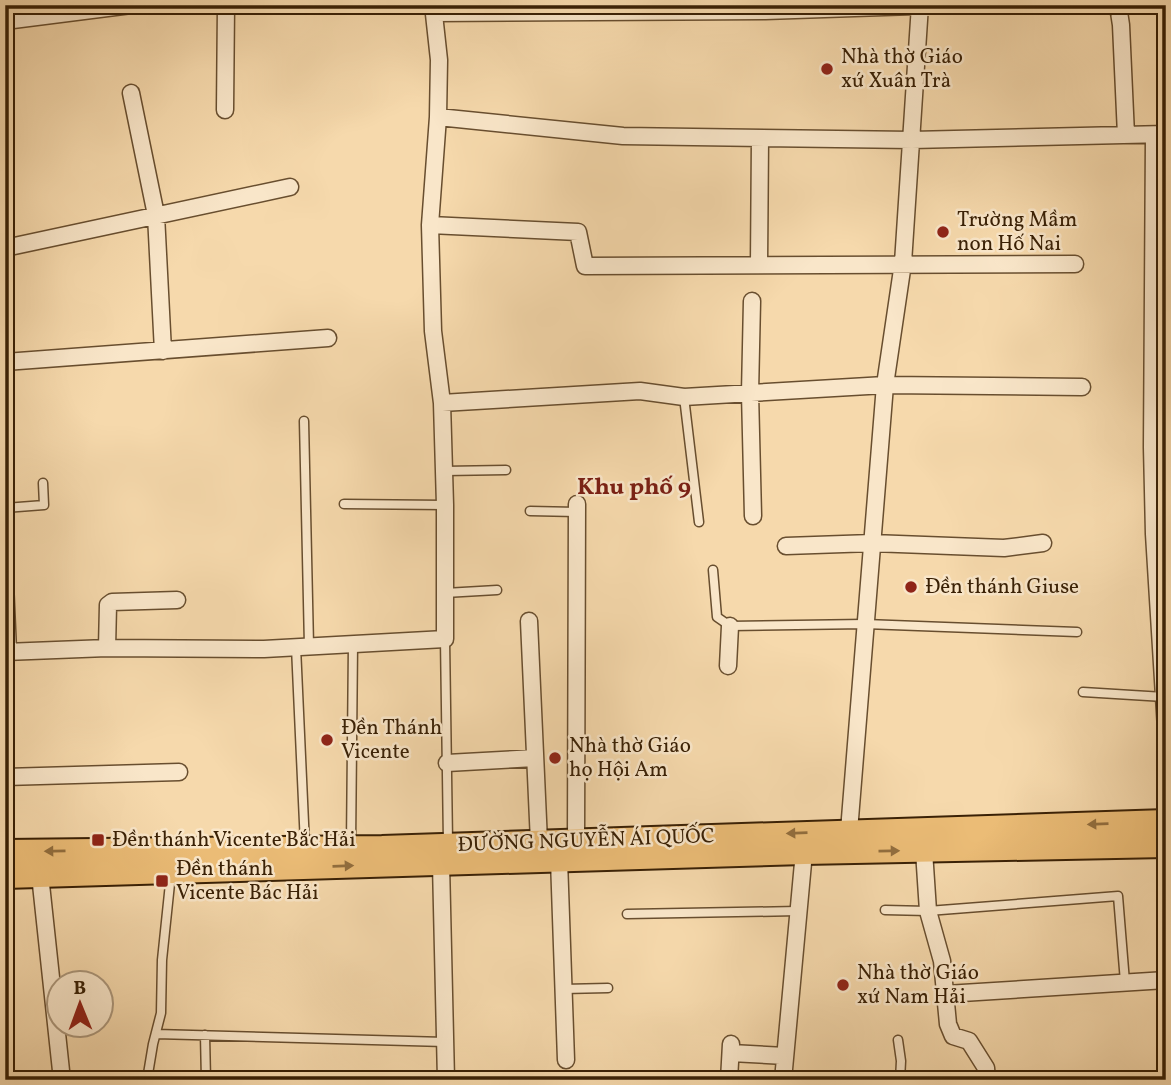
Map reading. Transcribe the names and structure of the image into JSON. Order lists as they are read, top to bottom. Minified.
{"streets":{"main road":["ĐƯỜNG NGUYỄN ÁI QUỐC"]},"districts":["Khu phố 9"],"places":{"other":["Nhà thờ Giáo xứ Xuân Trà","Trường Mầm non Hố Nai","Đền thánh Giuse","Đền Thánh Vicente","Nhà thờ Giáo họ Hội Am","Nhà thờ Giáo xứ Nam Hải"],"transit":["Đền thánh Vicente Bắc Hải","Đền thánh Vicente Bác Hải"]},"north":"top"}
